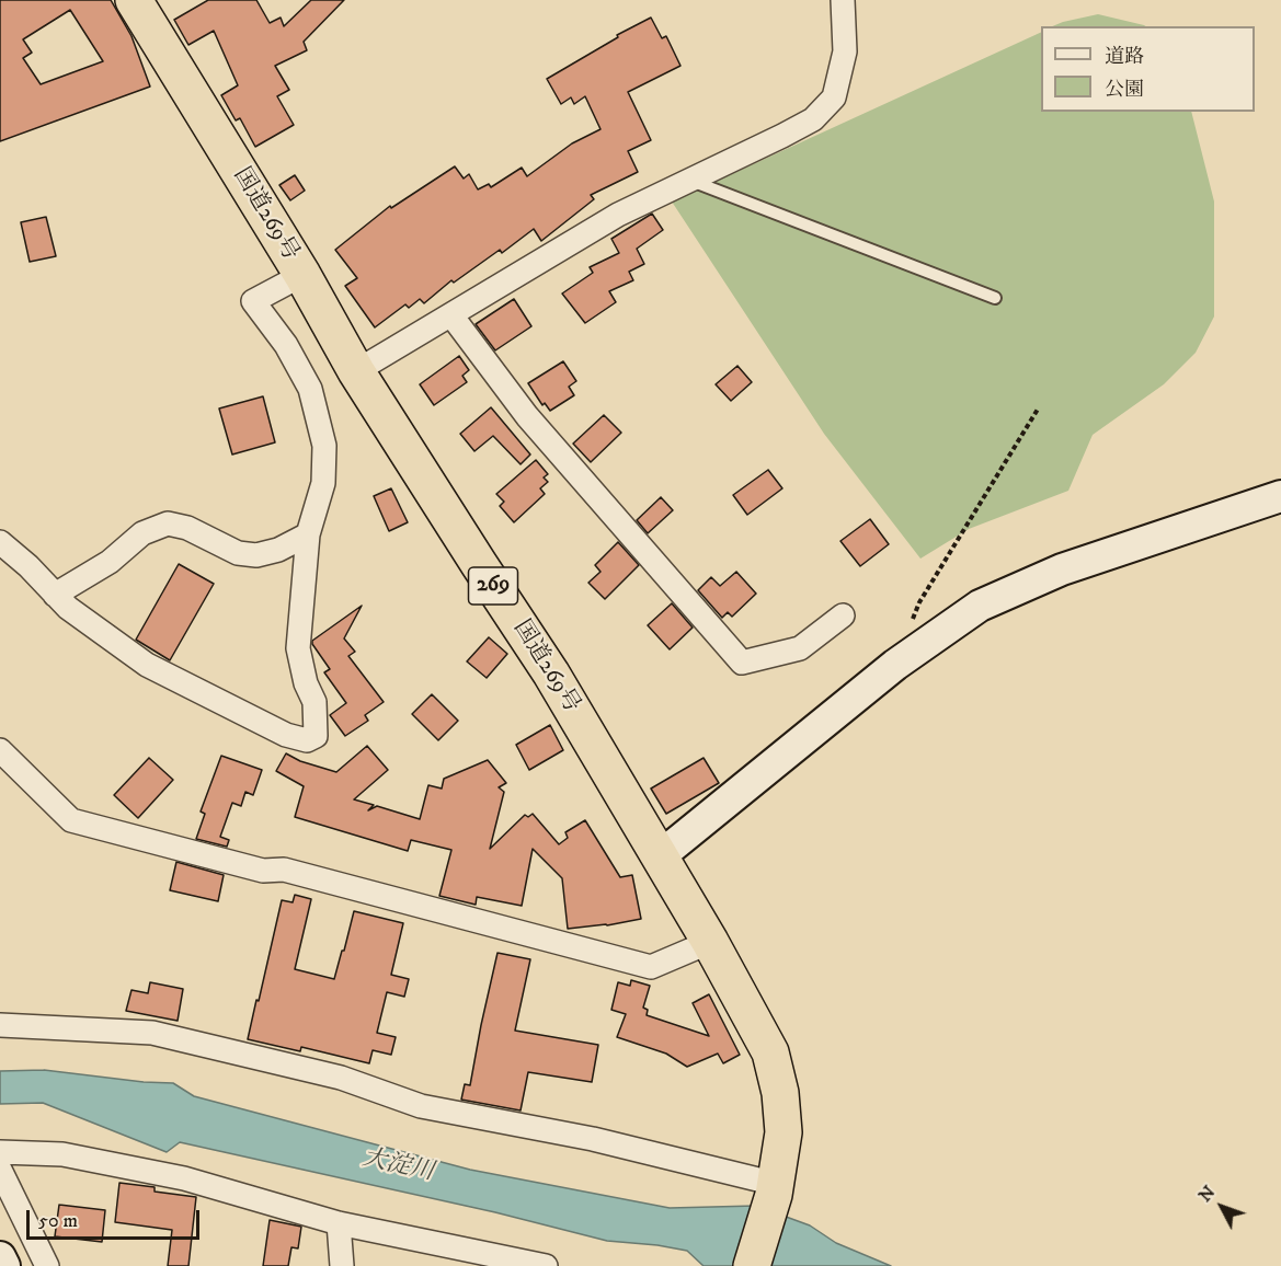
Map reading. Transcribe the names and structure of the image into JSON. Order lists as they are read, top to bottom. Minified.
{"streets":{"highway":["国道269号","269"]},"water":["大淀川"],"legend":["道路","公園"],"scale_bar":"50 m","north":"top left"}
